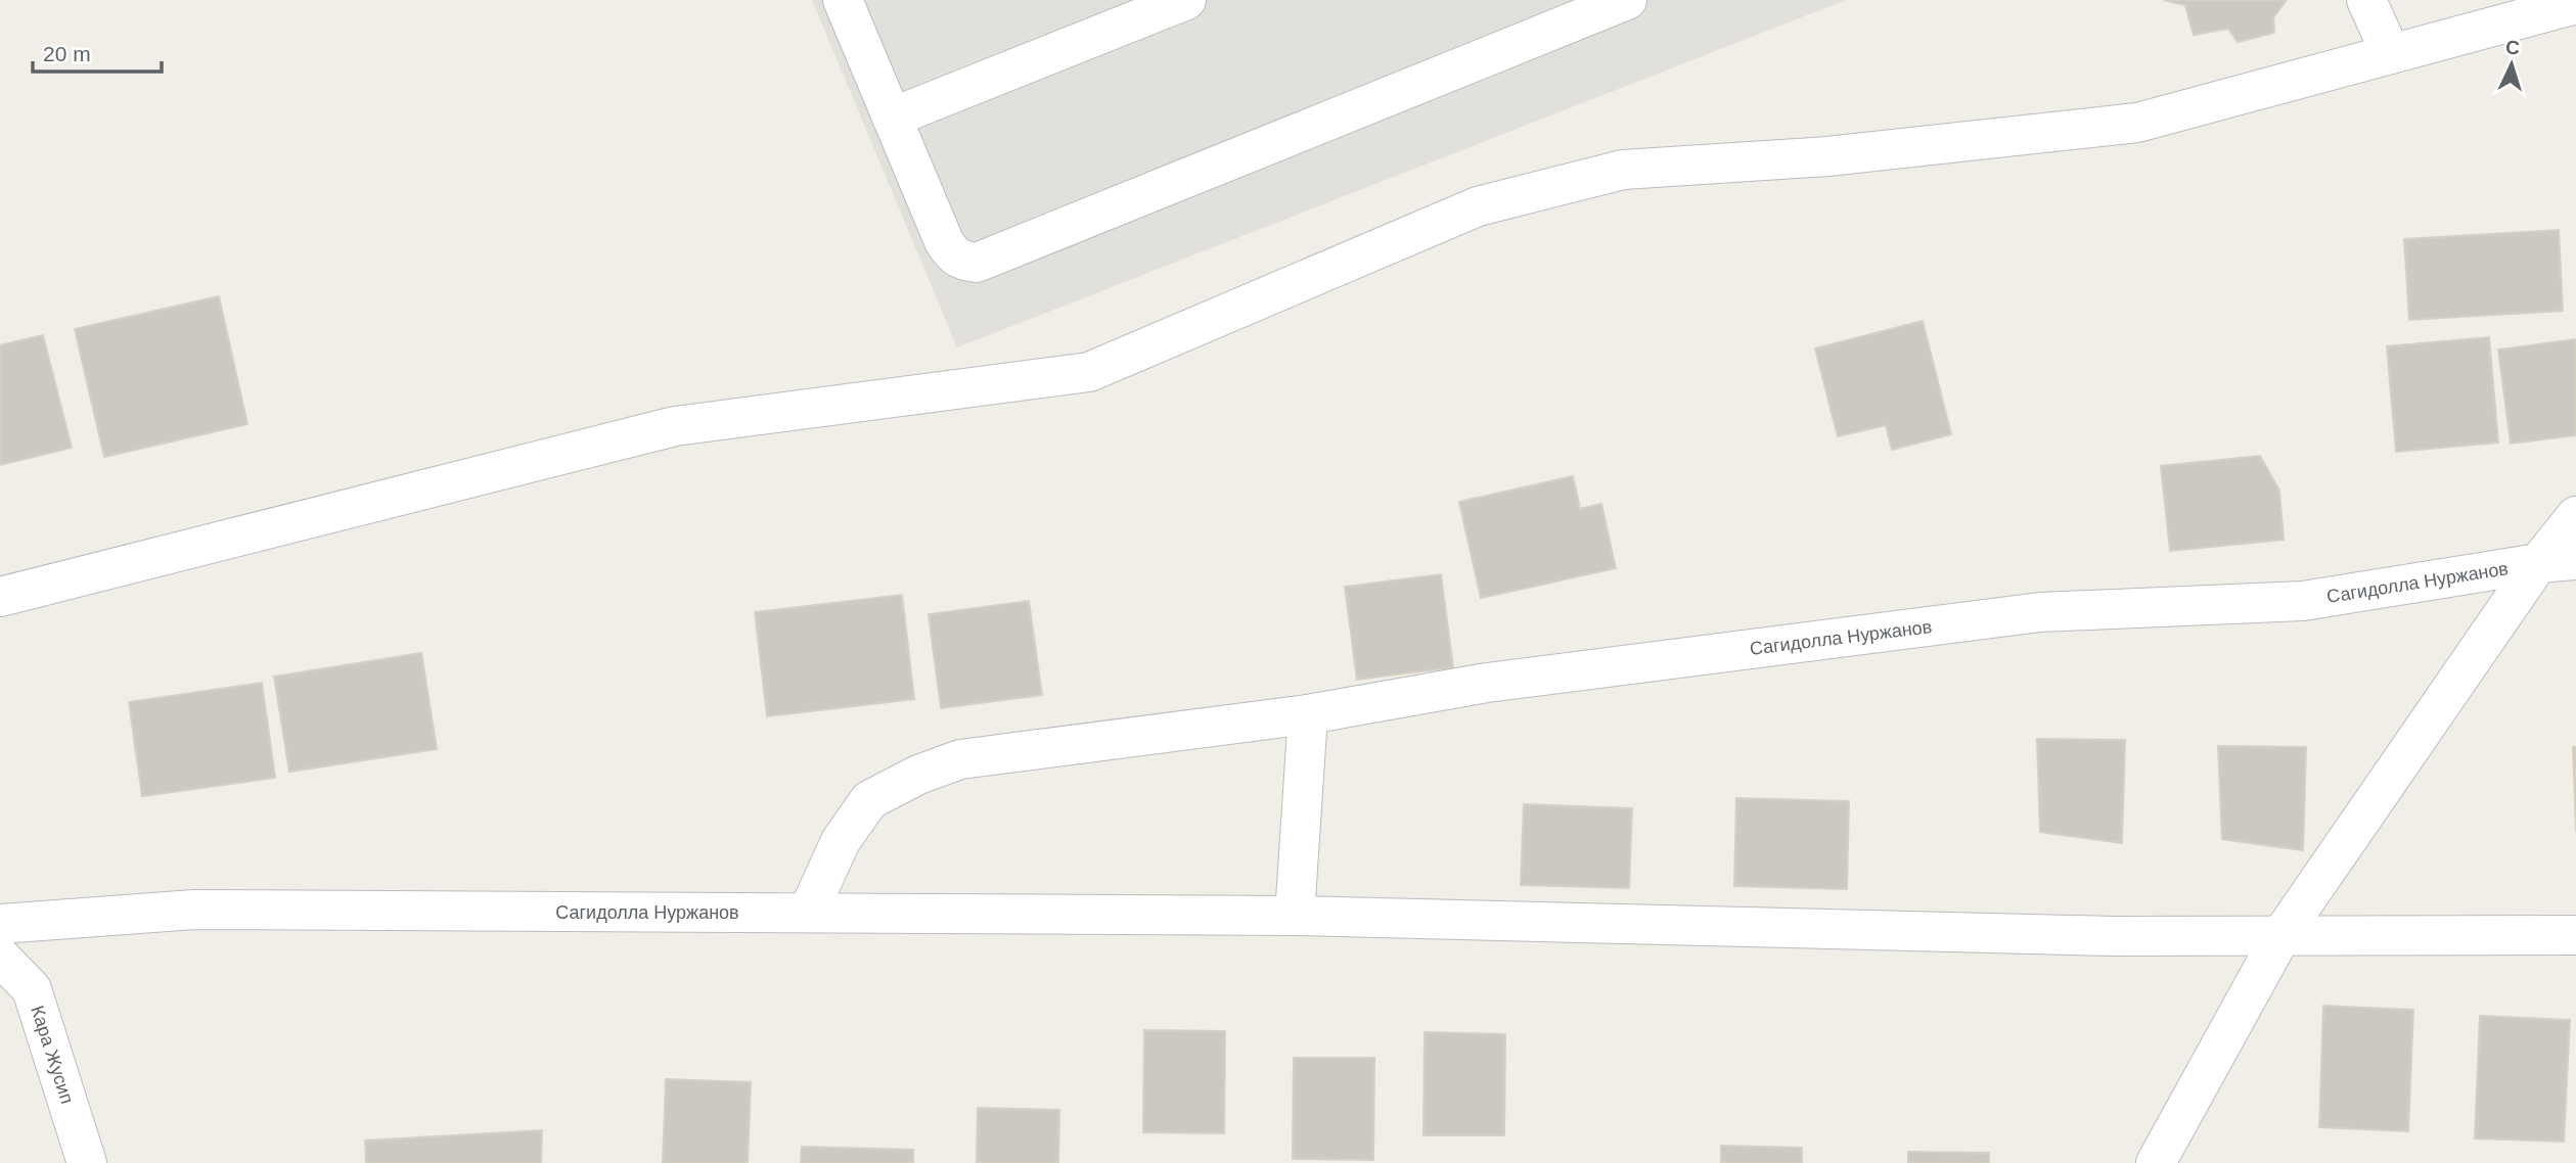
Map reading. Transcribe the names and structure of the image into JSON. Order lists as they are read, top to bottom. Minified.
{"streets":{"street":["Сагидолла Нуржанов","Кара Жусип"]},"scale_bar":"20 m","north":"top"}
